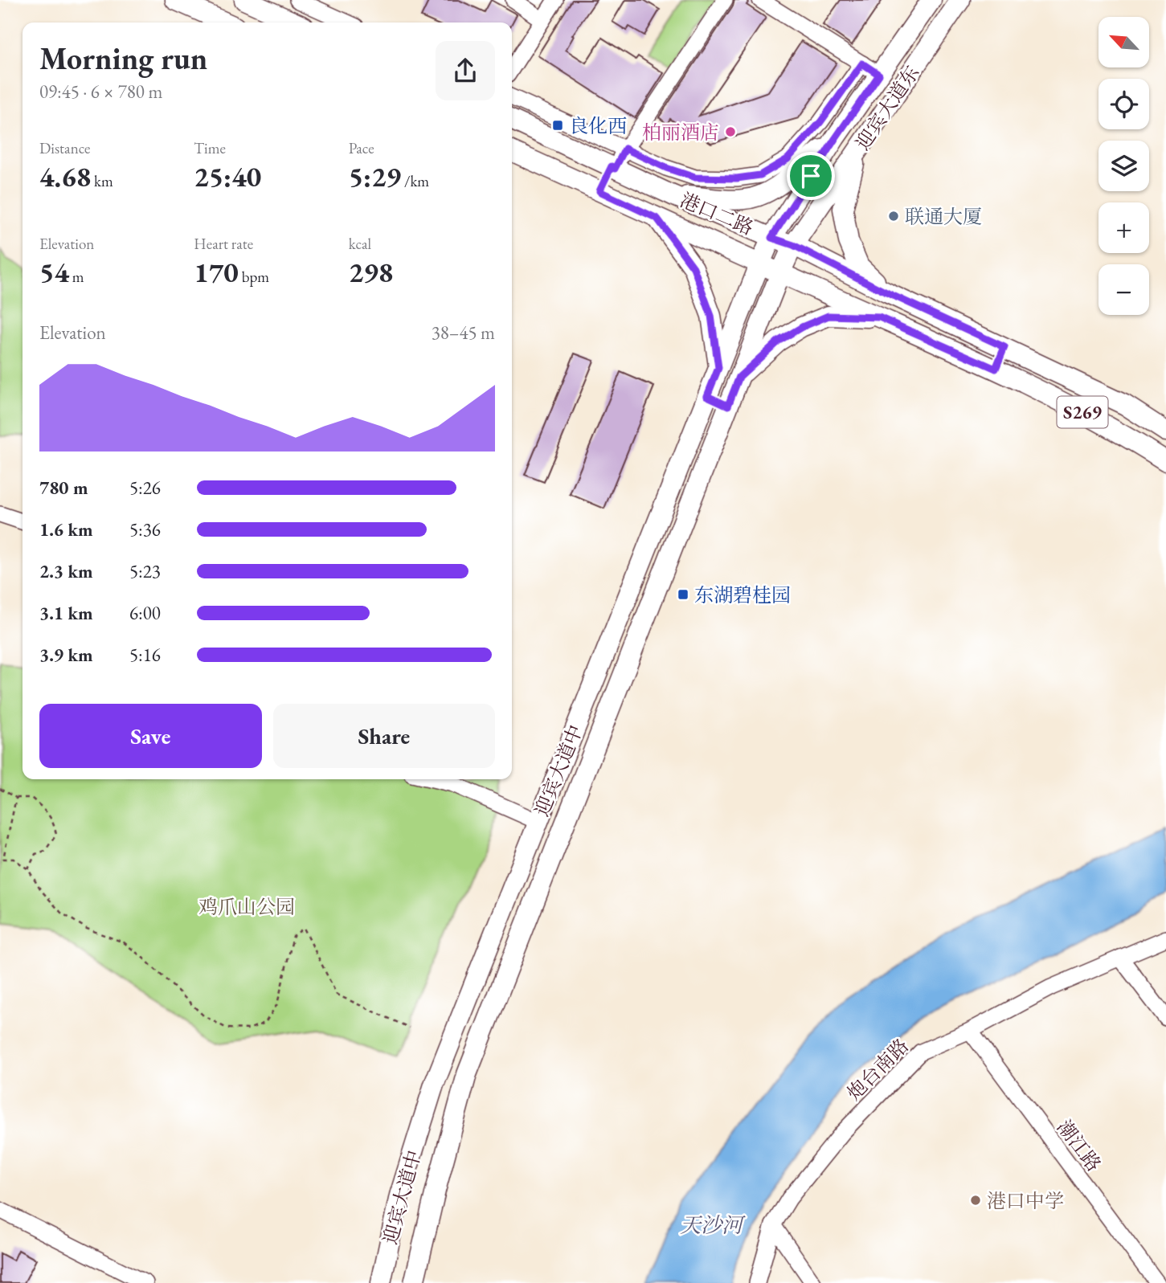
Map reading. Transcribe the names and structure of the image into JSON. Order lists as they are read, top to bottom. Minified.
{"streets":{"main road":["迎宾大道东","港口二路","S269","迎宾大道中"],"street":["炮台南路","潮江路"]},"crossings":[["迎宾大道东","港口二路"],["迎宾大道东","迎宾大道中"],["港口二路","迎宾大道中"],["炮台南路","潮江路"]],"water":["天沙河"],"parks":["鸡爪山公园"],"places":{"transit":["良化西","东湖碧桂园"],"other":["柏丽酒店","联通大厦","港口中学"]},"north":"top left","page":{"map_buttons":["+","−"],"heading":["Morning run","09:45 · 6 × 780 m"],"stats":[["Distance","4.68 km"],["Time","25:40"],["Pace","5:29 /km"],["Elevation","54 m"],["Heart rate","170 bpm"],["kcal","298"]],"chart":["Elevation","38–45 m"],"list":[{"name":"780 m","note":"5:26"},{"name":"1.6 km","note":"5:36"},{"name":"2.3 km","note":"5:23"},{"name":"3.1 km","note":"6:00"},{"name":"3.9 km","note":"5:16"}],"buttons":["Save","Share"]}}
